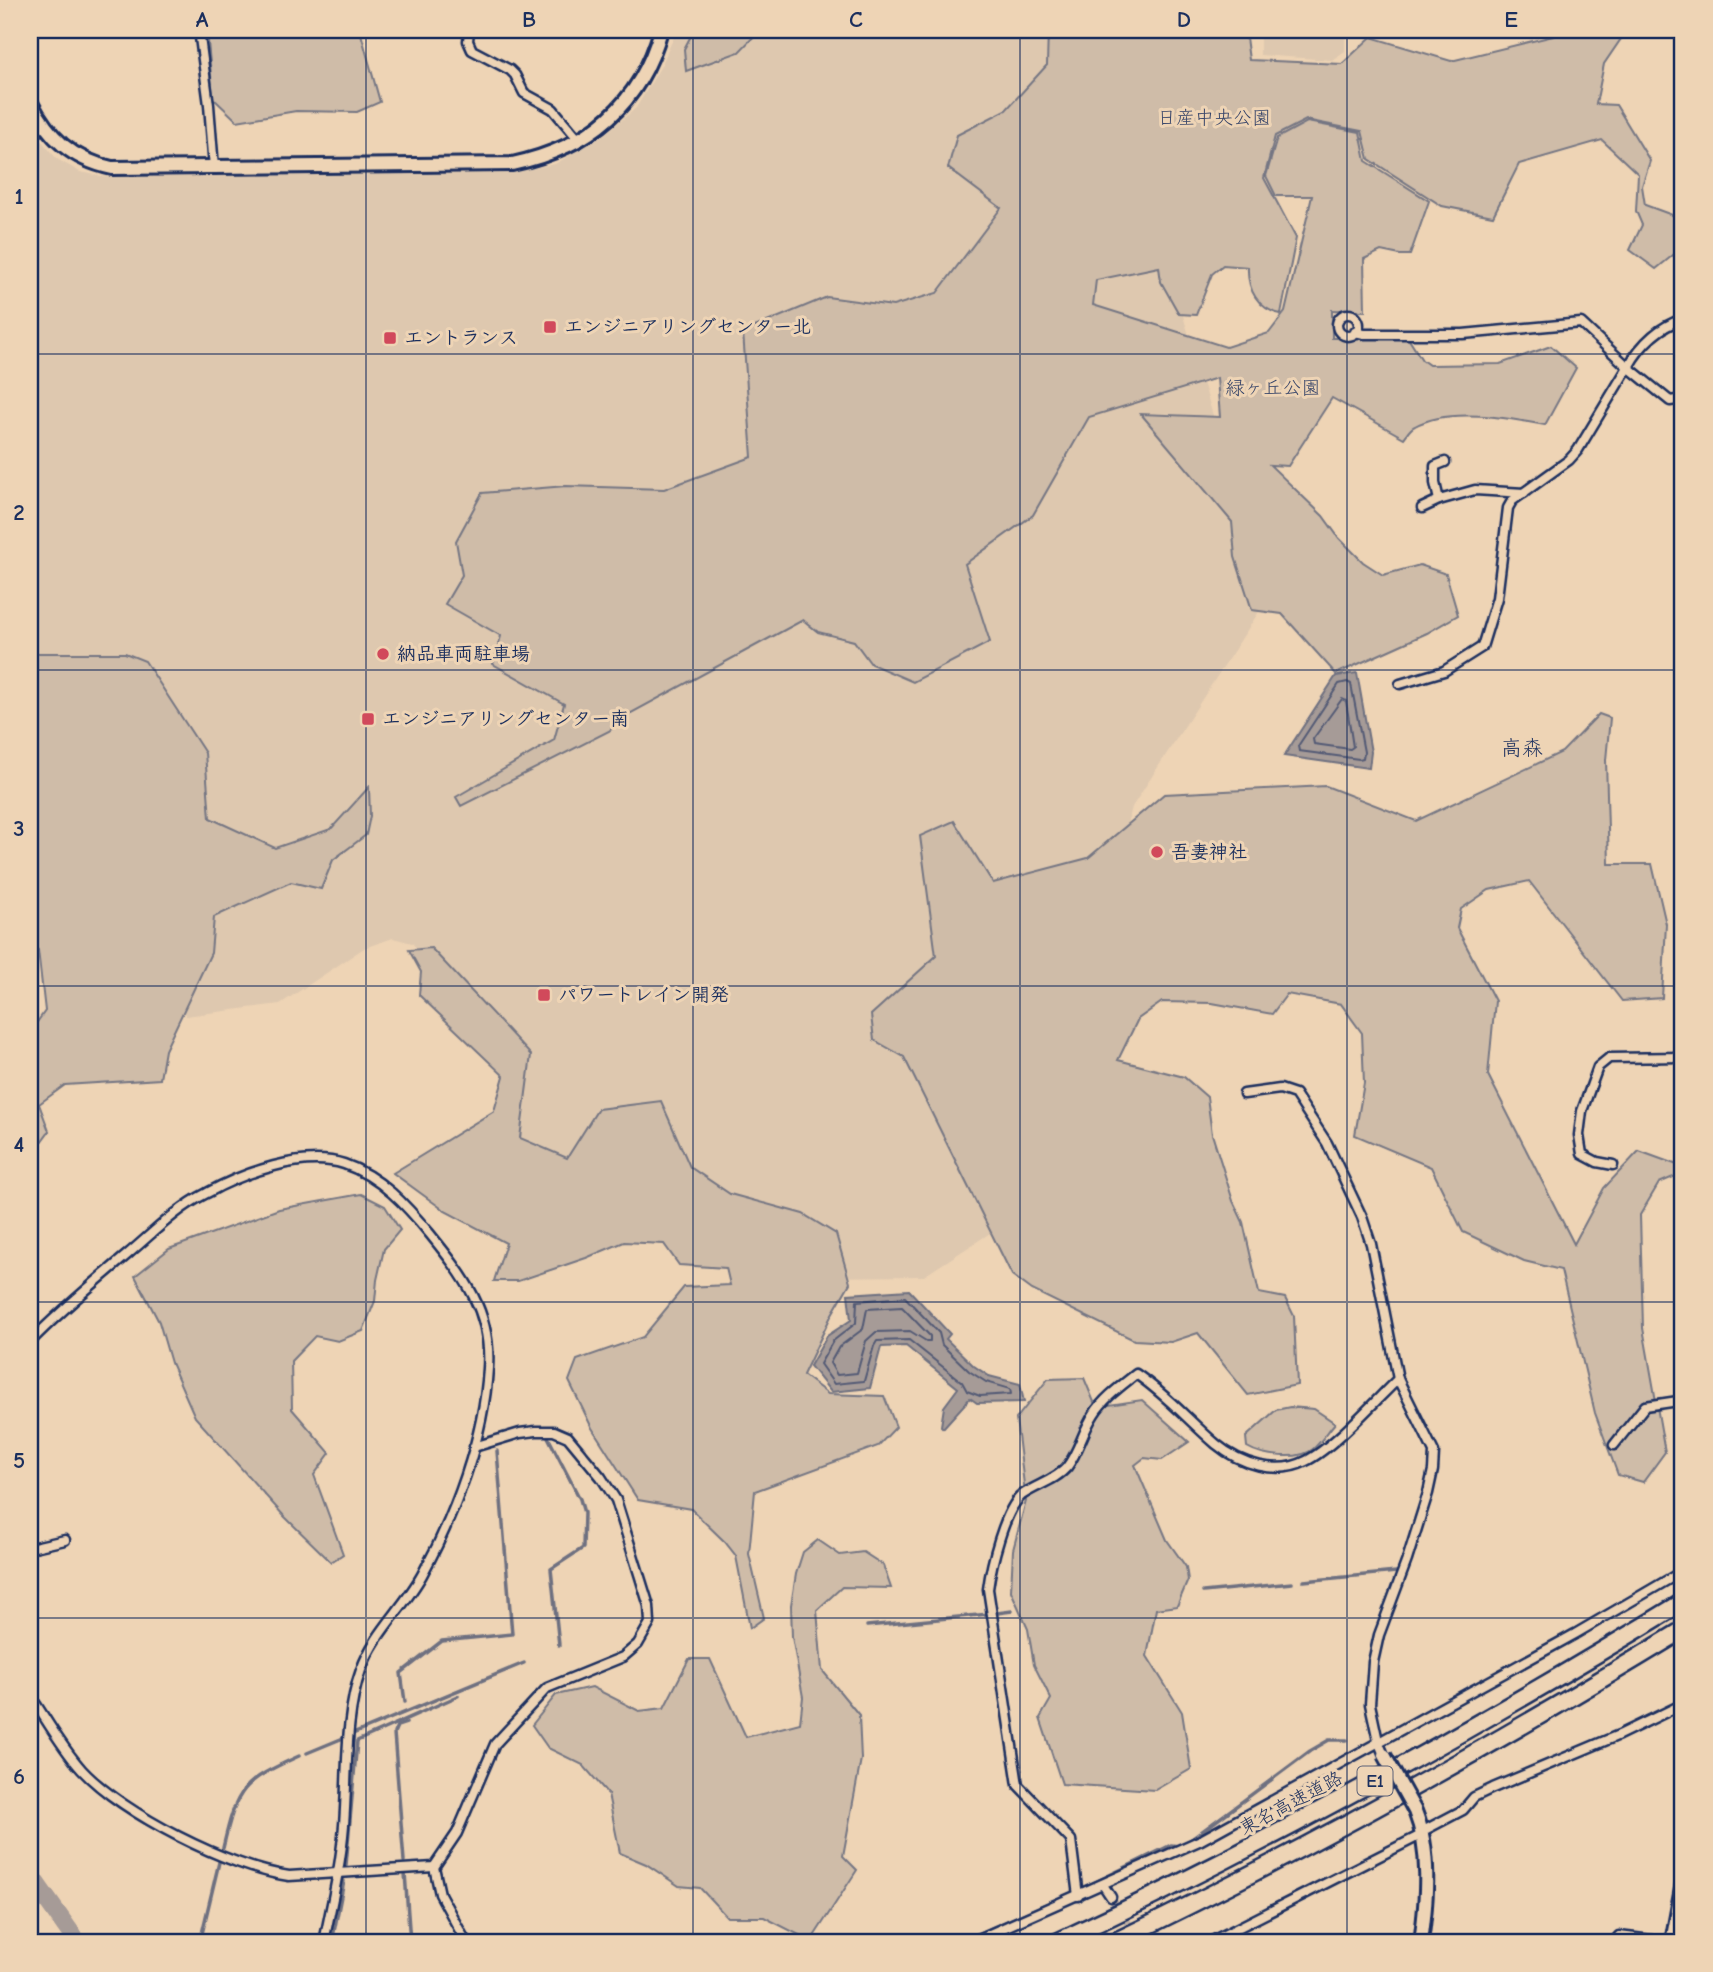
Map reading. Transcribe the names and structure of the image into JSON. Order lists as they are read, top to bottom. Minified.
{"streets":{"highway":["E1","東名高速道路"]},"districts":["高森"],"parks":["日産中央公園","緑ヶ丘公園"],"places":{"transit":["エンジニアリングセンター北","エントランス","エンジニアリングセンター南","パワートレイン開発"],"other":["納品車両駐車場","吾妻神社"]},"grid":{"columns":["A","B","C","D","E"],"rows":["1","2","3","4","5","6"]}}
